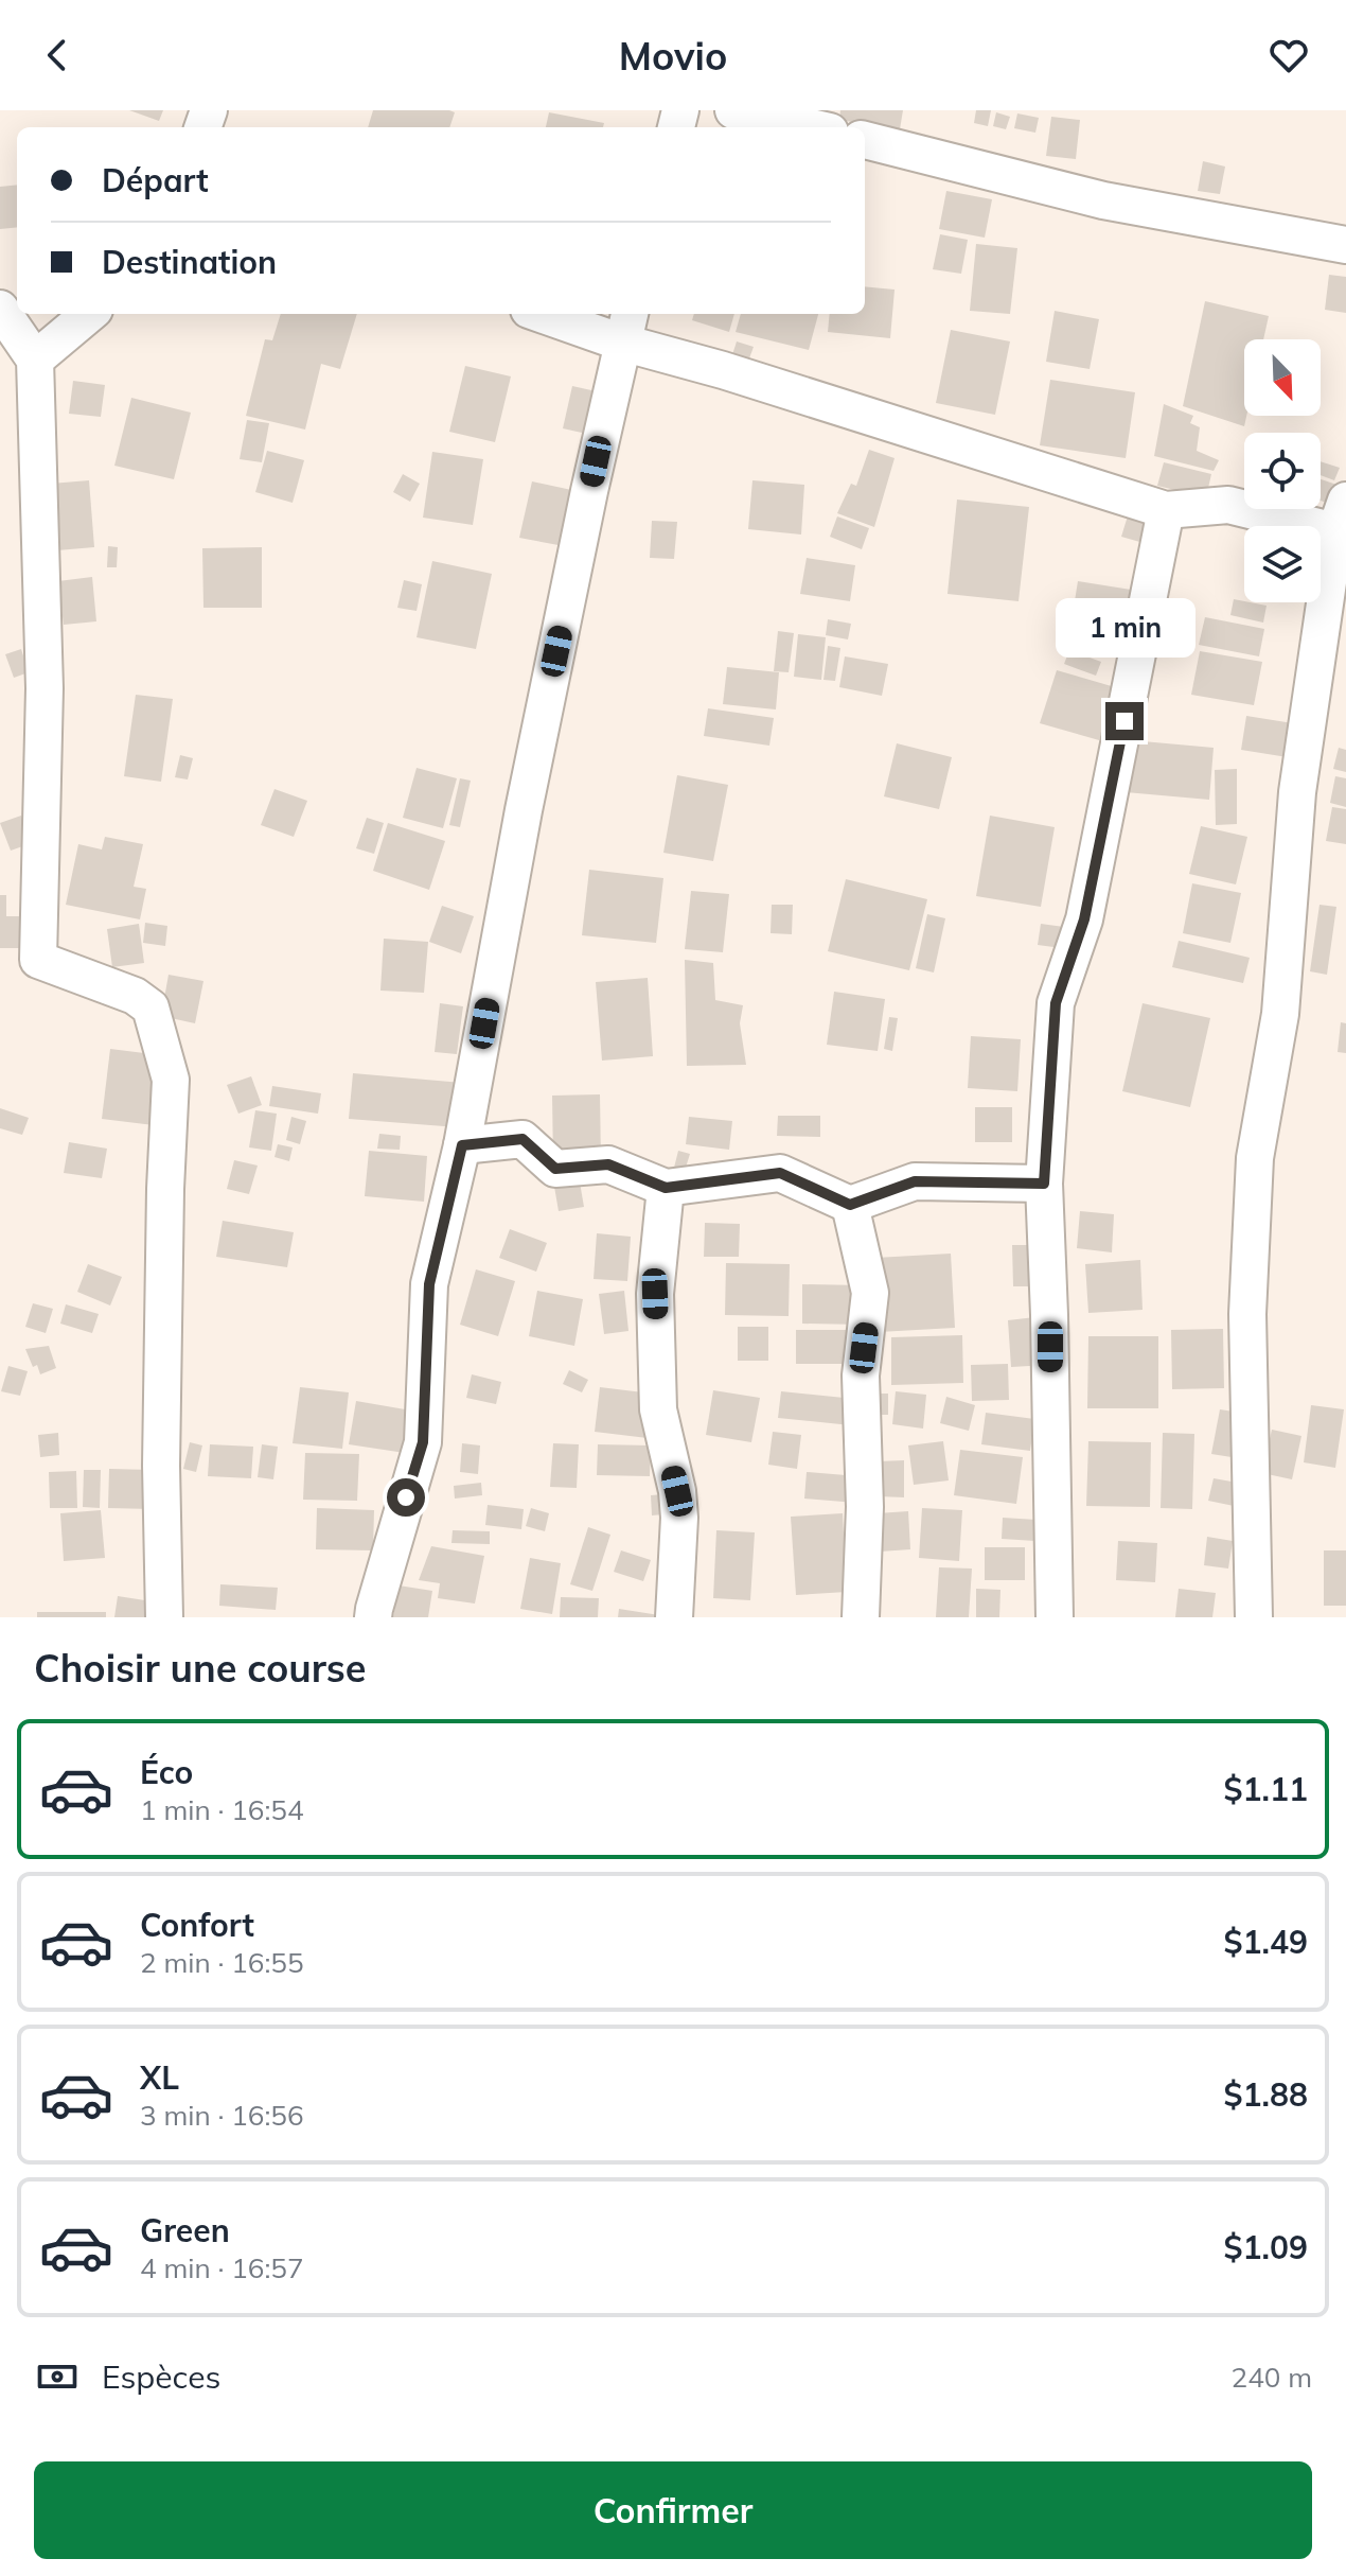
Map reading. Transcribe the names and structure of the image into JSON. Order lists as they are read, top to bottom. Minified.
{"north":"bottom right","page":{"header":"Movio","banner":["Départ","Destination"],"bubble":"1 min","heading":"Choisir une course","list":[{"name":"Éco","note":"1 min · 16:54","value":"$1.11"},{"name":"Confort","note":"2 min · 16:55","value":"$1.49"},{"name":"XL","note":"3 min · 16:56","value":"$1.88"},{"name":"Green","note":"4 min · 16:57","value":"$1.09"}],"pay":["Espèces","240 m"],"buttons":"Confirmer"}}
